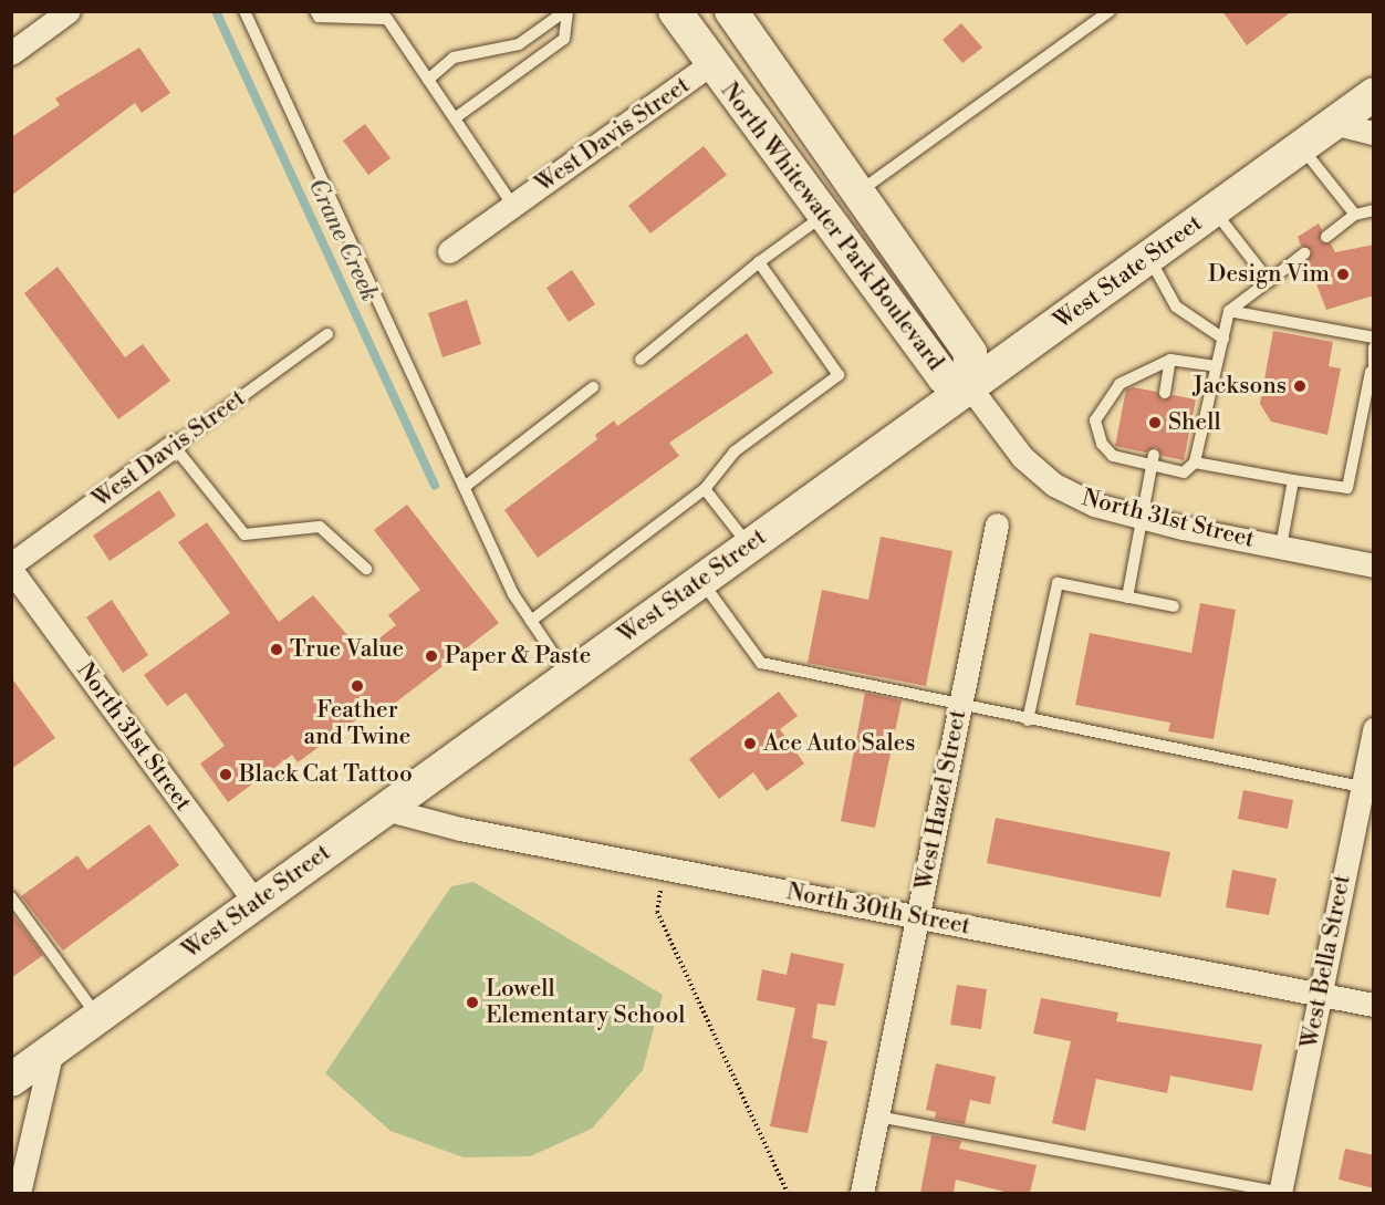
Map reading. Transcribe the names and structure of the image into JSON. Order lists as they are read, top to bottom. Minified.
{"streets":{"main road":["North Whitewater Park Boulevard","West State Street"],"street":["West Davis Street","North 31st Street","West Hazel Street","North 30th Street","West Bella Street"]},"crossings":[["West Davis Street","North Whitewater Park Boulevard"],["North Whitewater Park Boulevard","West State Street"],["North Whitewater Park Boulevard","North 31st Street"],["West State Street","North 31st Street"],["West State Street","North 30th Street"],["West Hazel Street","North 30th Street"],["North 30th Street","West Bella Street"]],"water":["Crane Creek"],"places":["Design Vim","Jacksons","Shell","True Value","Paper & Paste","Feather and Twine","Ace Auto Sales","Black Cat Tattoo","Lowell Elementary School"]}
